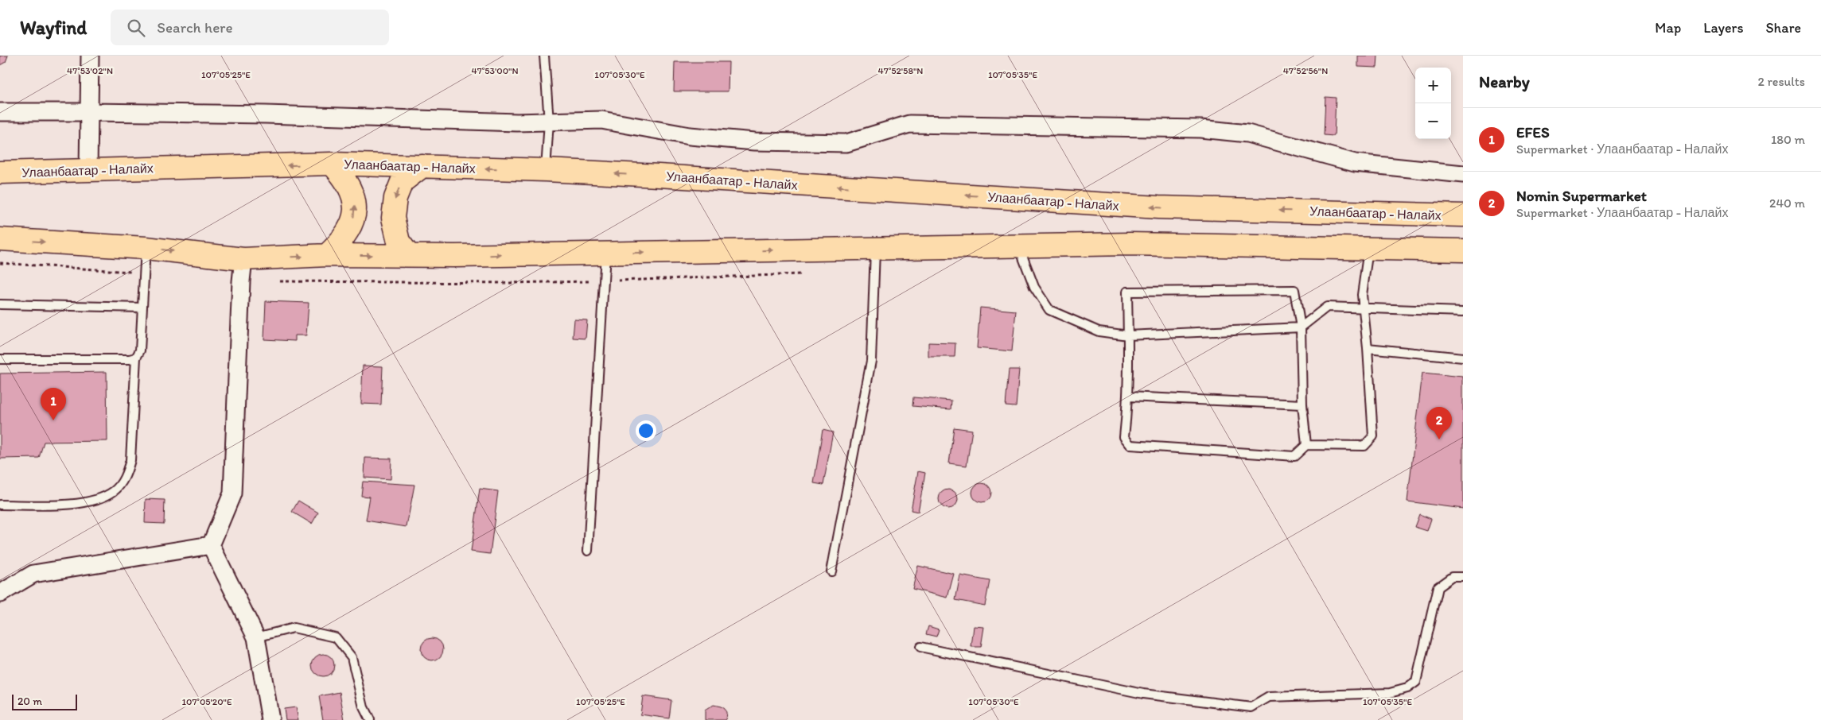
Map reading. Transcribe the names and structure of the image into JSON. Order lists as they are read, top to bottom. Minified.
{"streets":{"highway":["Улаанбаатар - Налайх"]},"scale_bar":"20 m","page":{"header":"Wayfind","search":"Search here","nav":["Map","Layers","Share"],"heading":["Nearby","2 results"],"map_buttons":["+","−"],"list":[{"mark":"1","name":"EFES","note":"Supermarket · Улаанбаатар - Налайх","value":"180 m"},{"mark":"2","name":"Nomin Supermarket","note":"Supermarket · Улаанбаатар - Налайх","value":"240 m"}],"pins":["1","2"],"scale":"20 m"},"coordinates":["47°53'02\"N","47°53'00\"N","47°52'58\"N","47°52'56\"N","107°05'25\"E","107°05'30\"E","107°05'35\"E","107°05'20\"E"]}
